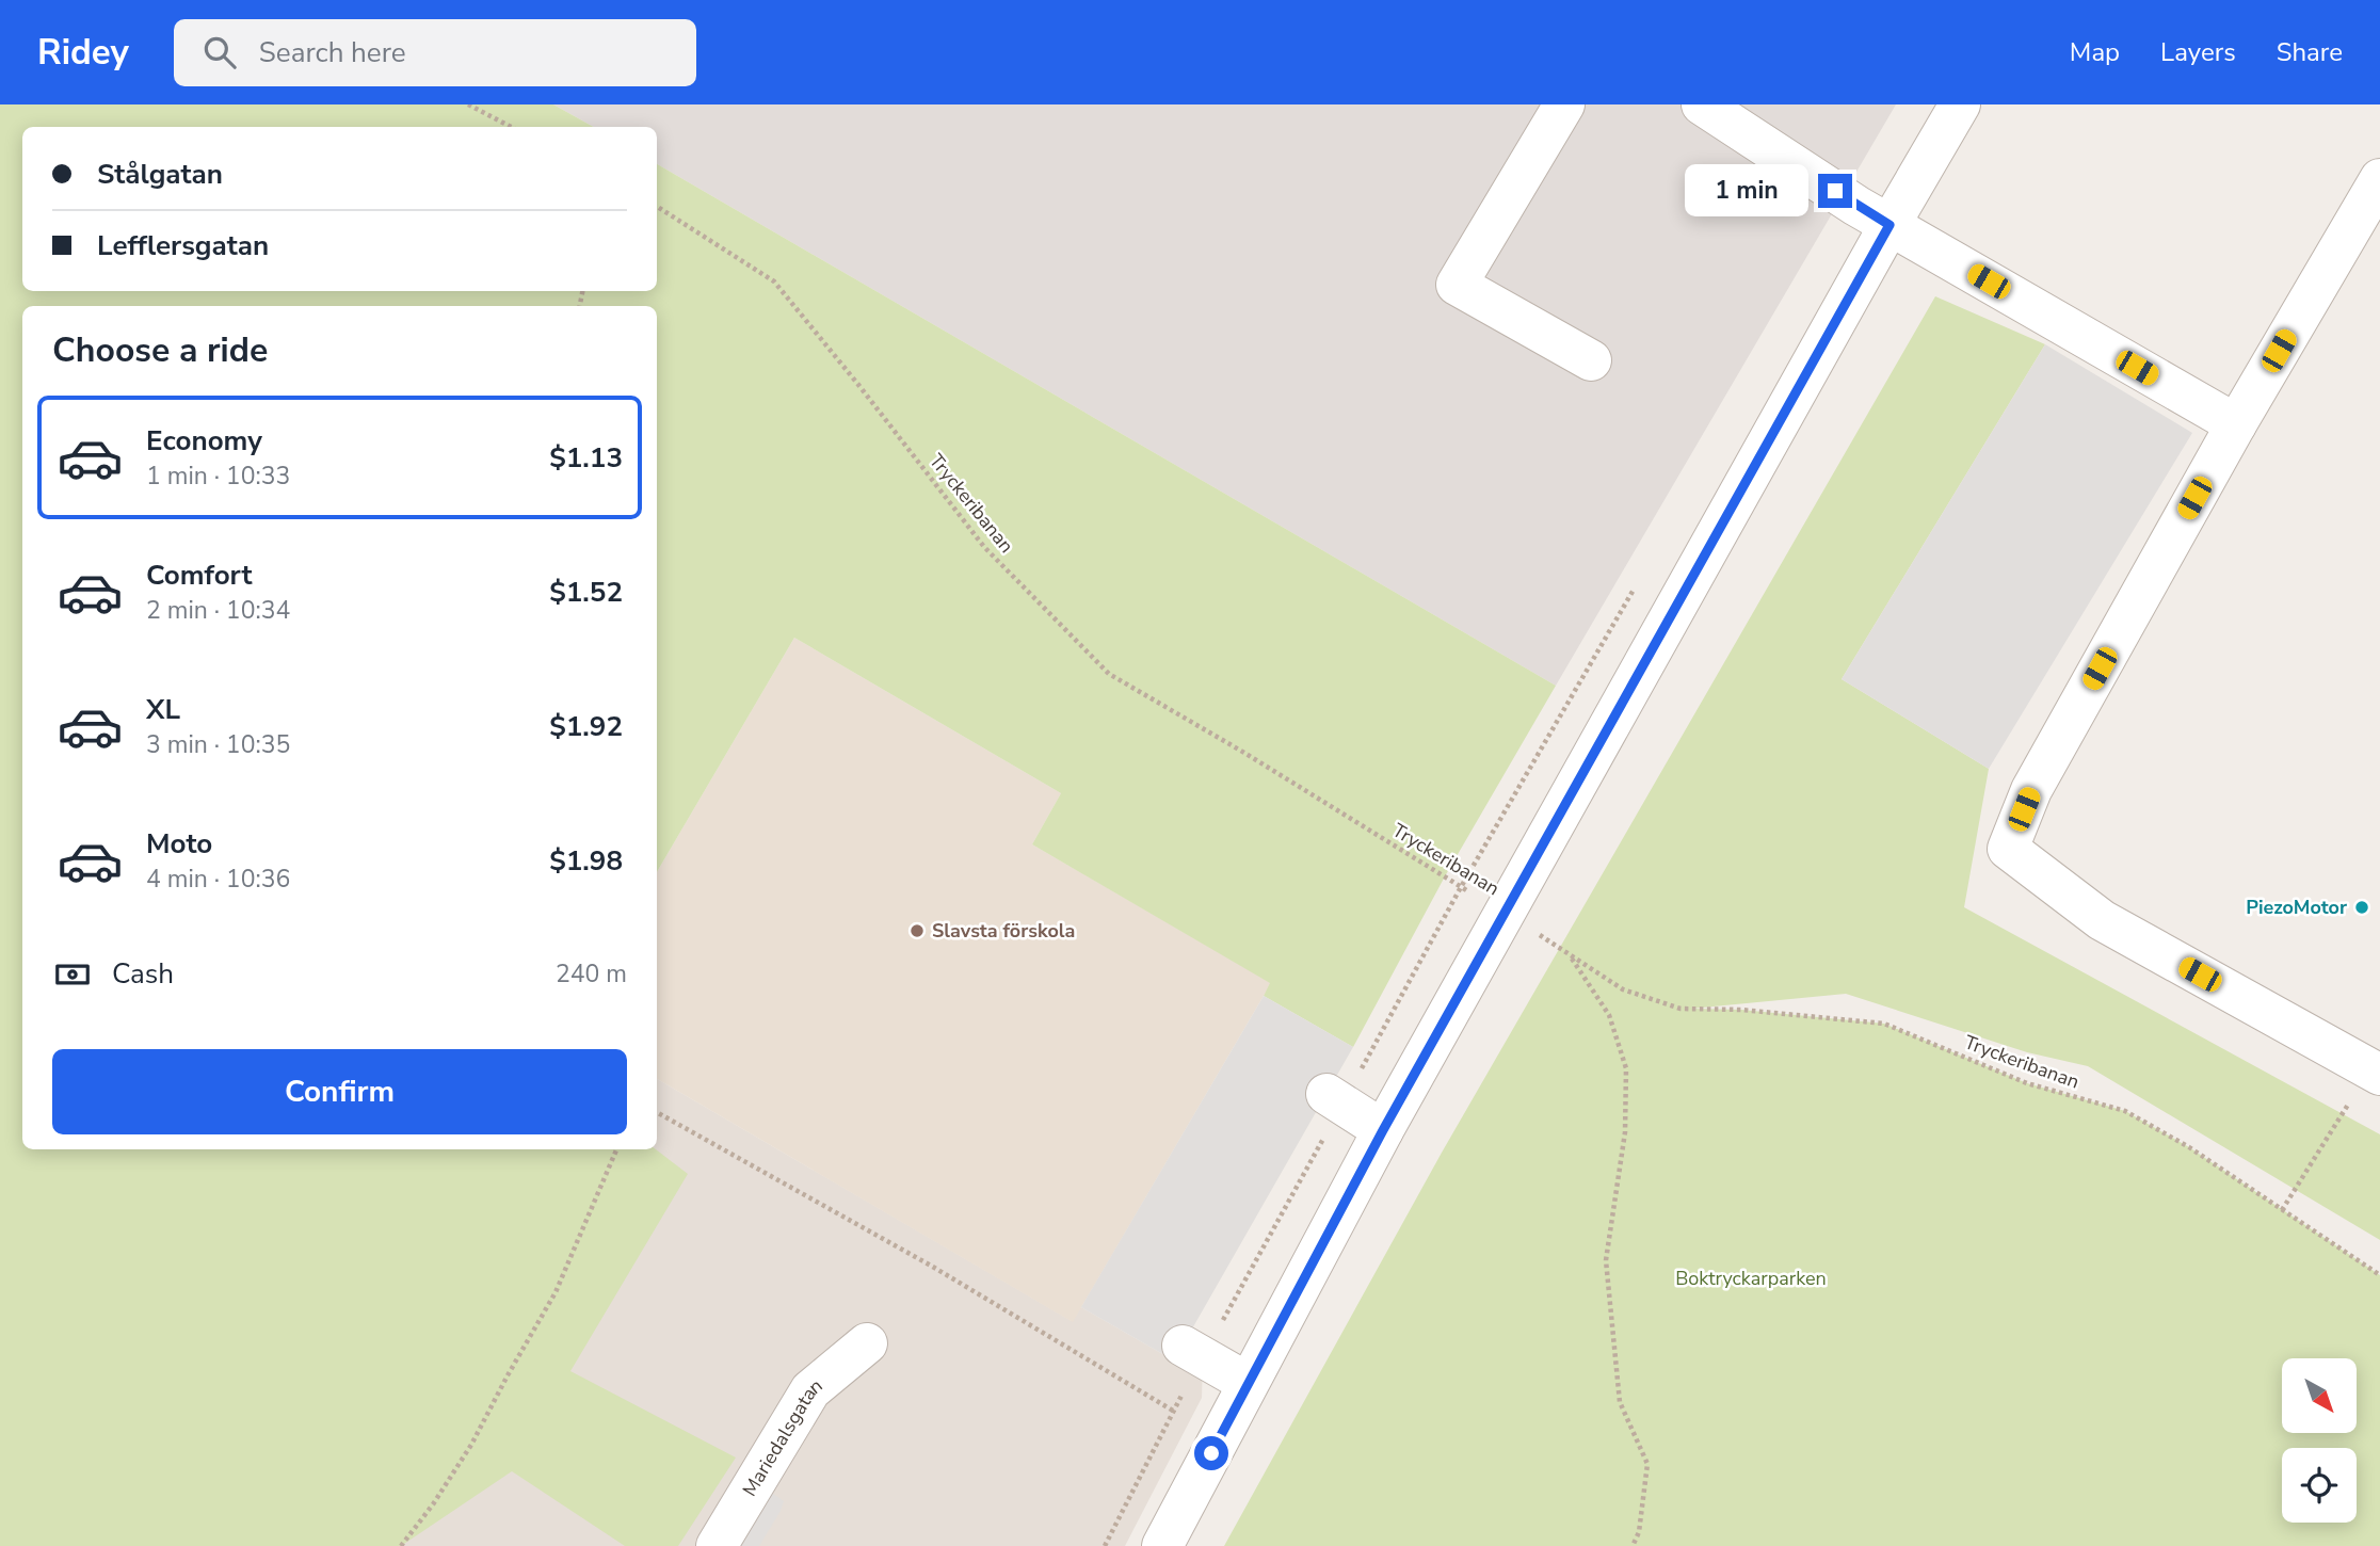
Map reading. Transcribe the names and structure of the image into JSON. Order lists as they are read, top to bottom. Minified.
{"streets":{"street":["Mariedalsgatan"],"path":["Tryckeribanan"]},"parks":["Boktryckarparken"],"places":["PiezoMotor","Slavsta förskola"],"north":"bottom right","page":{"header":"Ridey","search":"Search here","nav":["Map","Layers","Share"],"banner":["Stålgatan","Lefflersgatan"],"bubble":"1 min","heading":"Choose a ride","list":[{"name":"Economy","note":"1 min · 10:33","value":"$1.13"},{"name":"Comfort","note":"2 min · 10:34","value":"$1.52"},{"name":"XL","note":"3 min · 10:35","value":"$1.92"},{"name":"Moto","note":"4 min · 10:36","value":"$1.98"}],"pay":["Cash","240 m"],"buttons":"Confirm"}}
